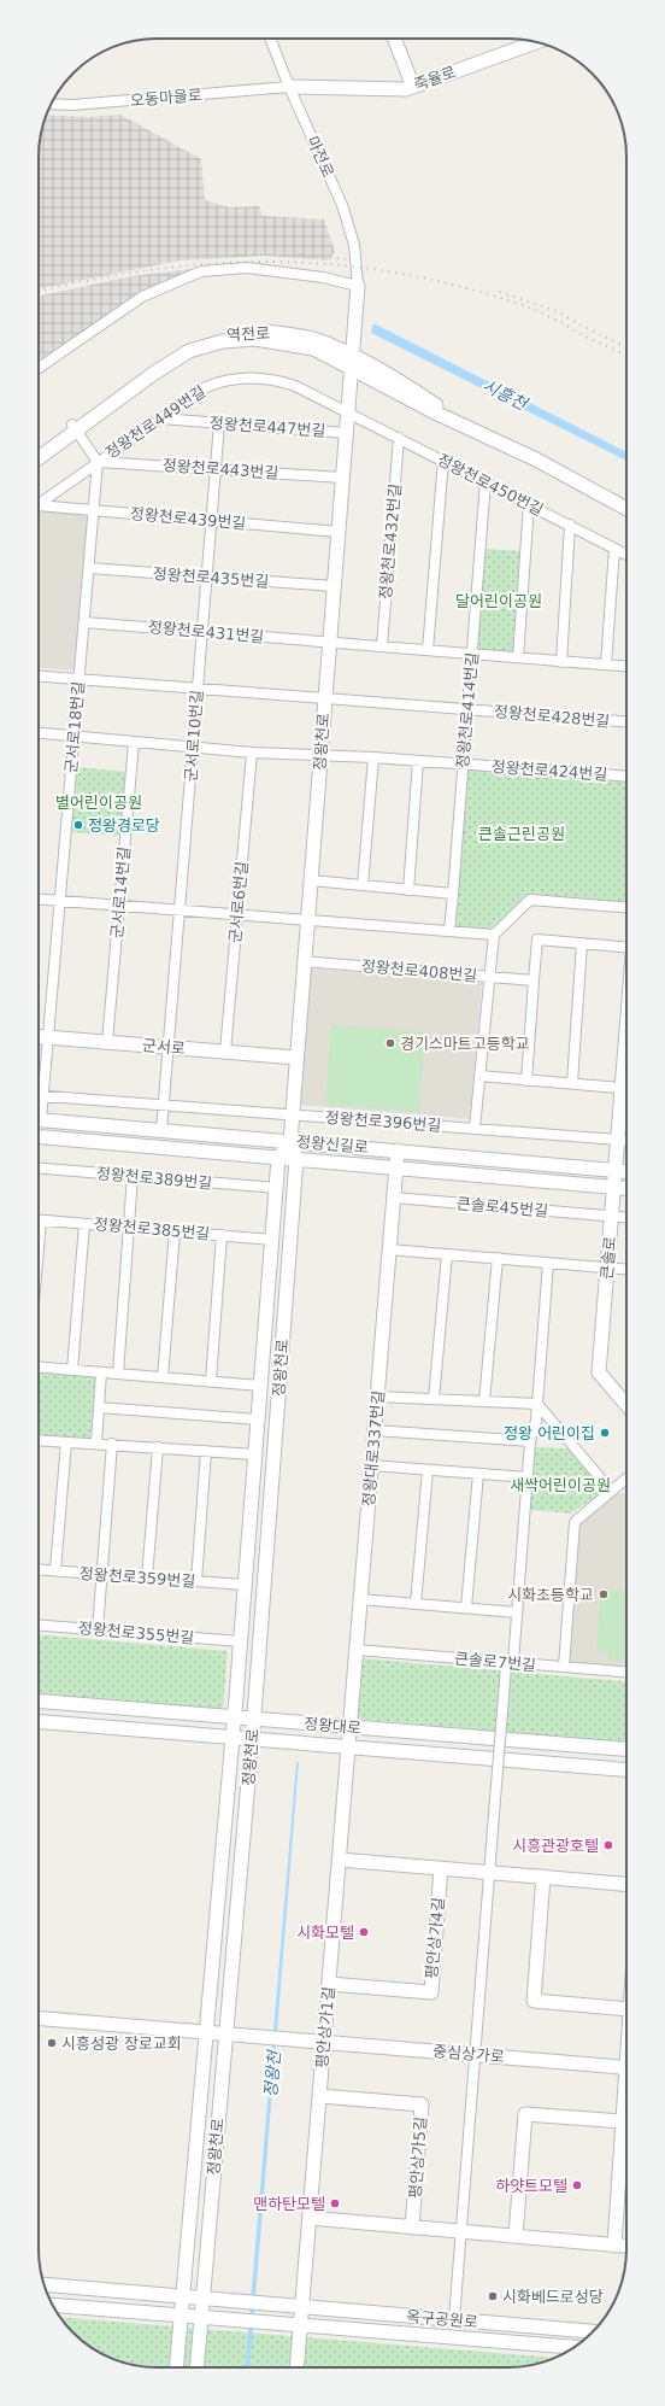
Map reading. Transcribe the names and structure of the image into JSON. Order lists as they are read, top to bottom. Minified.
{"streets":{"street":["죽율로","오동마을로","마전로","역전로","정왕천로449번길","정왕천로447번길","정왕천로443번길","정왕천로450번길","정왕천로439번길","정왕천로432번길","정왕천로435번길","정왕천로431번길","정왕천로414번길","정왕천로428번길","군서로18번길","군서로10번길","정왕천로","정왕천로424번길","군서로14번길","군서로6번길","정왕천로408번길","군서로","정왕천로396번길","정왕신길로","정왕천로389번길","큰솔로45번길","정왕천로385번길","큰솔로","정왕대로337번길","정왕천로359번길","정왕천로355번길","큰솔로7번길","정왕대로","평안상가4길","평안상가1길","중심상가로","평안상가5길","옥구공원로"]},"crossings":[["죽율로","오동마을로"],["죽율로","마전로"],["오동마을로","마전로"],["마전로","정왕천로"],["역전로","정왕천로"],["정왕천로449번길","정왕천로447번길"],["정왕천로449번길","정왕천로443번길"],["정왕천로449번길","정왕천로450번길"],["정왕천로449번길","군서로18번길"],["정왕천로449번길","정왕천로"],["정왕천로447번길","군서로10번길"],["정왕천로447번길","정왕천로"],["정왕천로443번길","군서로18번길"],["정왕천로443번길","군서로10번길"],["정왕천로443번길","정왕천로"],["정왕천로450번길","정왕천로432번길"],["정왕천로450번길","정왕천로414번길"],["정왕천로450번길","정왕천로"],["정왕천로439번길","군서로18번길"],["정왕천로439번길","군서로10번길"],["정왕천로439번길","정왕천로"],["정왕천로435번길","군서로18번길"],["정왕천로435번길","군서로10번길"],["정왕천로435번길","정왕천로"],["정왕천로431번길","군서로18번길"],["정왕천로431번길","군서로10번길"],["정왕천로431번길","정왕천로"],["정왕천로414번길","정왕천로428번길"],["정왕천로414번길","정왕천로424번길"],["정왕천로428번길","군서로18번길"],["정왕천로428번길","군서로10번길"],["정왕천로428번길","정왕천로"],["군서로18번길","정왕천로424번길"],["군서로18번길","군서로"],["군서로18번길","정왕천로396번길"],["군서로10번길","정왕천로424번길"],["군서로10번길","군서로"],["군서로10번길","정왕천로396번길"],["군서로10번길","정왕신길로"],["정왕천로","정왕천로424번길"],["정왕천로","정왕천로408번길"],["정왕천로","군서로"],["정왕천로","정왕천로396번길"],["정왕천로","정왕신길로"],["정왕천로","정왕천로389번길"],["정왕천로","정왕천로385번길"],["정왕천로","정왕천로359번길"],["정왕천로","정왕천로355번길"],["정왕천로","정왕대로"],["정왕천로","중심상가로"],["정왕천로","옥구공원로"],["정왕천로424번길","군서로14번길"],["정왕천로424번길","군서로6번길"],["군서로14번길","군서로"],["군서로6번길","군서로"],["정왕천로396번길","큰솔로"],["정왕신길로","큰솔로"],["정왕신길로","정왕대로337번길"],["큰솔로45번길","큰솔로"],["큰솔로45번길","정왕대로337번길"],["정왕대로337번길","큰솔로7번길"],["정왕대로337번길","정왕대로"],["정왕대로337번길","평안상가1길"],["정왕대로","평안상가1길"],["평안상가4길","평안상가1길"],["평안상가1길","중심상가로"],["평안상가1길","평안상가5길"],["평안상가1길","옥구공원로"]],"water":["시흥천","정왕천"],"parks":["달어린이공원","별어린이공원","큰솔근린공원","새싹어린이공원"],"places":["정왕경로당","경기스마트고등학교","정왕 어린이집","시화초등학교","시흥관광호텔","시화모텔","시흥성광 장로교회","하얏트모텔","맨하탄모텔","시화베드로성당"]}
